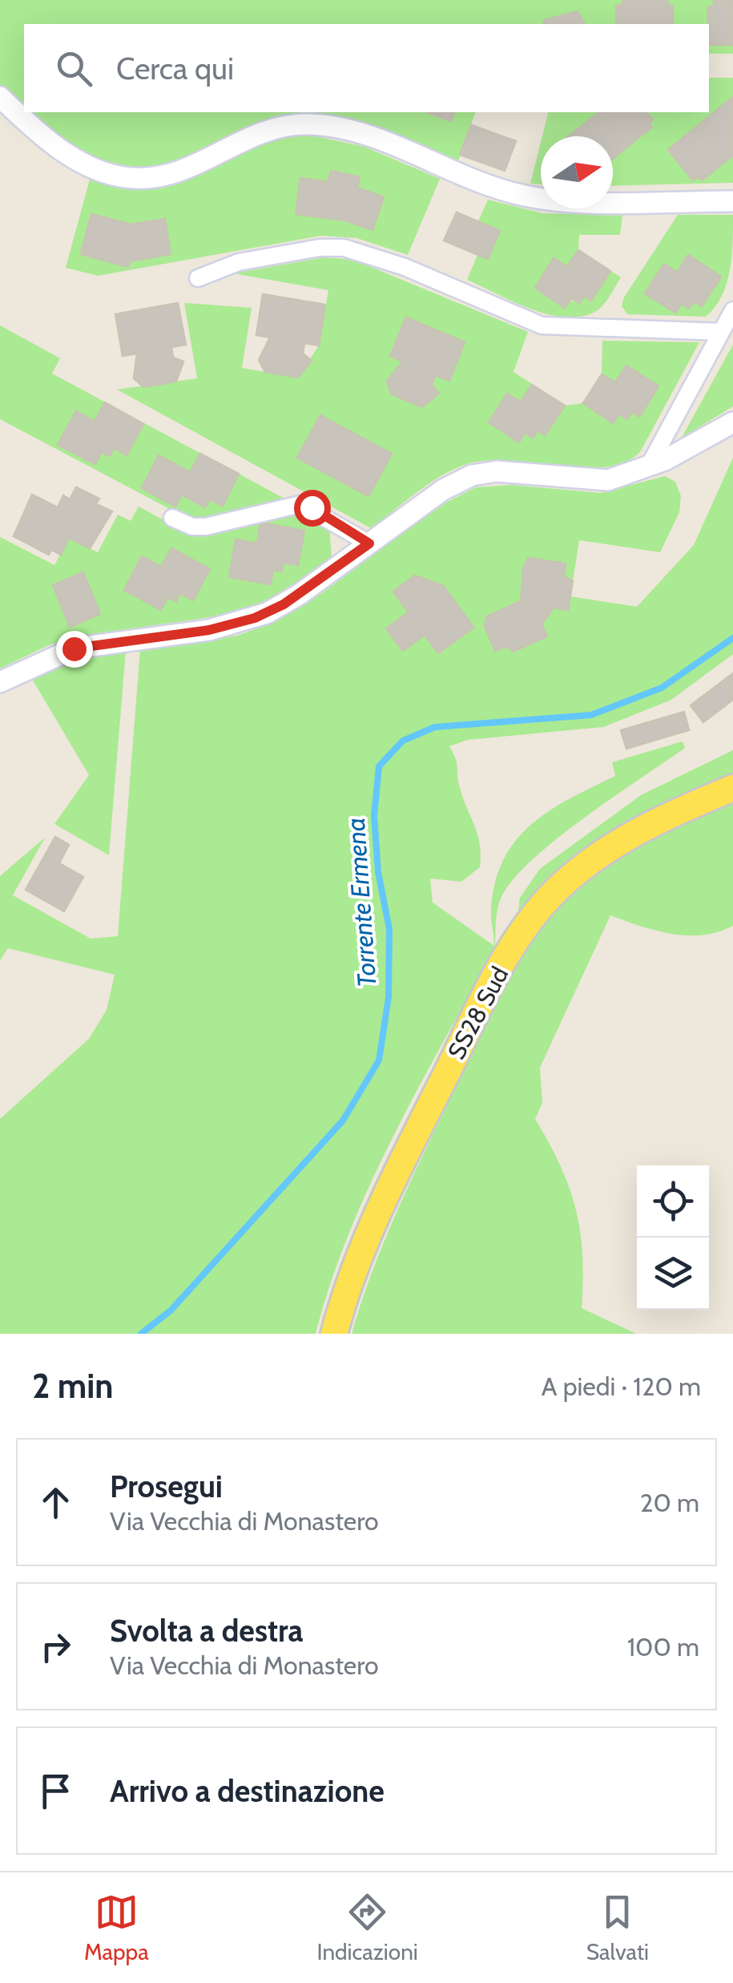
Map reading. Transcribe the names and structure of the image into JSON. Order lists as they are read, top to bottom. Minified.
{"streets":{"main road":["SS28 Sud"]},"water":["Torrente Ermena"],"north":"right","page":{"search":"Cerca qui","heading":["2 min","A piedi · 120 m"],"list":[["Prosegui","Via Vecchia di Monastero","20 m"],["Svolta a destra","Via Vecchia di Monastero","100 m"],"Arrivo a destinazione"],"nav":["Mappa","Indicazioni","Salvati"]}}
